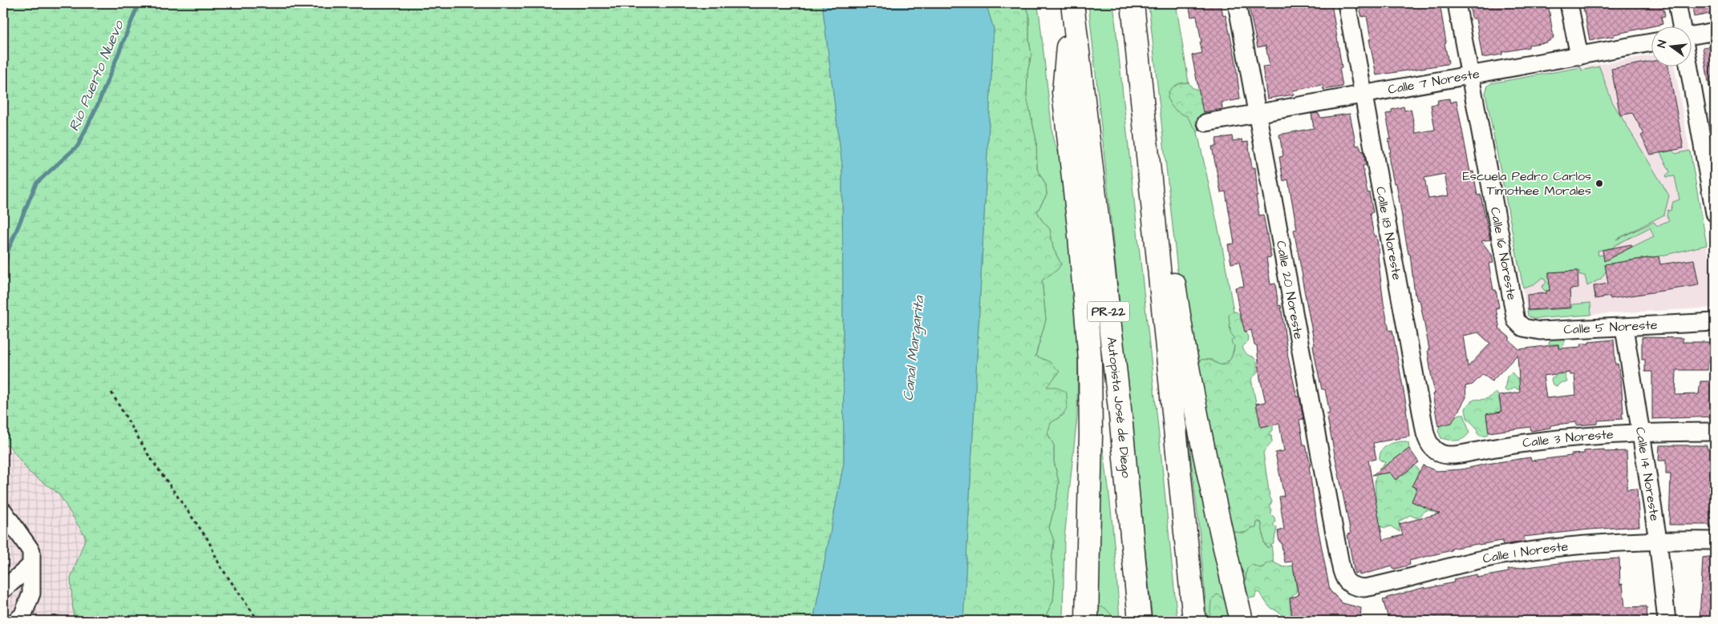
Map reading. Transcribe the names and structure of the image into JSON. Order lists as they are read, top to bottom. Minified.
{"streets":{"highway":["PR-22","Autopista José de Diego"],"street":["Calle 7 Noreste","Calle 18 Noreste","Calle 16 Noreste","Calle 20 Noreste","Calle 5 Noreste","Calle 3 Noreste","Calle 14 Noreste","Calle 1 Noreste"]},"crossings":[["Calle 7 Noreste","Calle 18 Noreste"],["Calle 7 Noreste","Calle 16 Noreste"],["Calle 7 Noreste","Calle 20 Noreste"],["Calle 18 Noreste","Calle 3 Noreste"],["Calle 16 Noreste","Calle 5 Noreste"],["Calle 20 Noreste","Calle 1 Noreste"],["Calle 5 Noreste","Calle 14 Noreste"],["Calle 3 Noreste","Calle 14 Noreste"],["Calle 14 Noreste","Calle 1 Noreste"]],"water":["Río Puerto Nuevo","Canal Margarita"],"places":["Escuela Pedro Carlos Timothee Morales"],"north":"left"}
